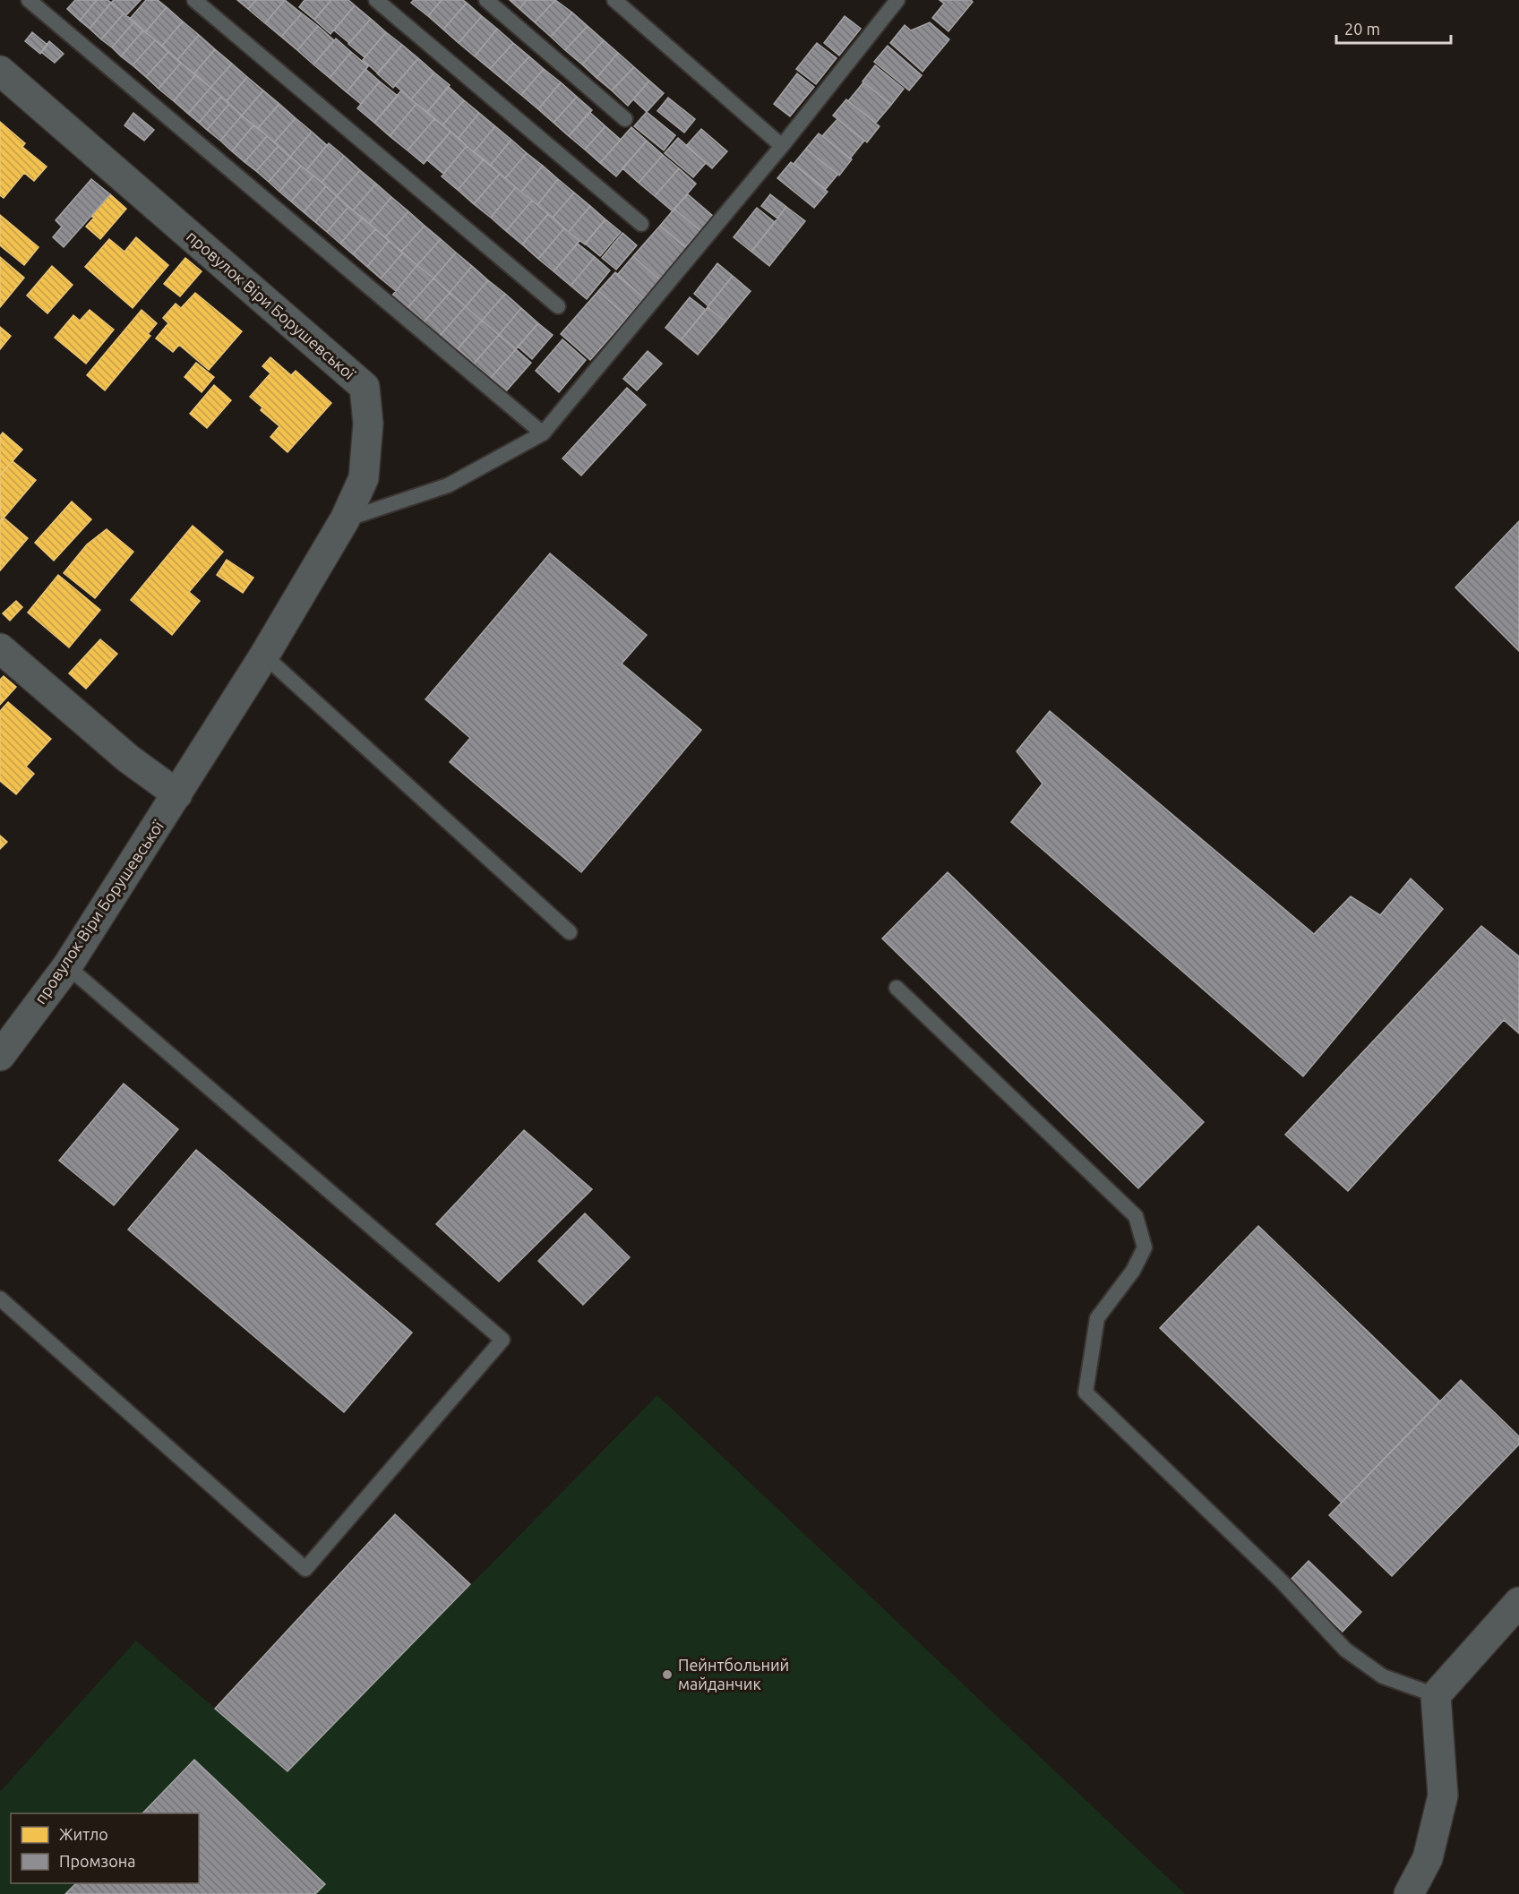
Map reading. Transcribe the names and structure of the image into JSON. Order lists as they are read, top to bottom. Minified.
{"streets":{"street":["провулок Віри Борушевської"]},"places":["Пейнтбольний майданчик"],"legend":["Житло","Промзона"],"scale_bar":"20 m"}
